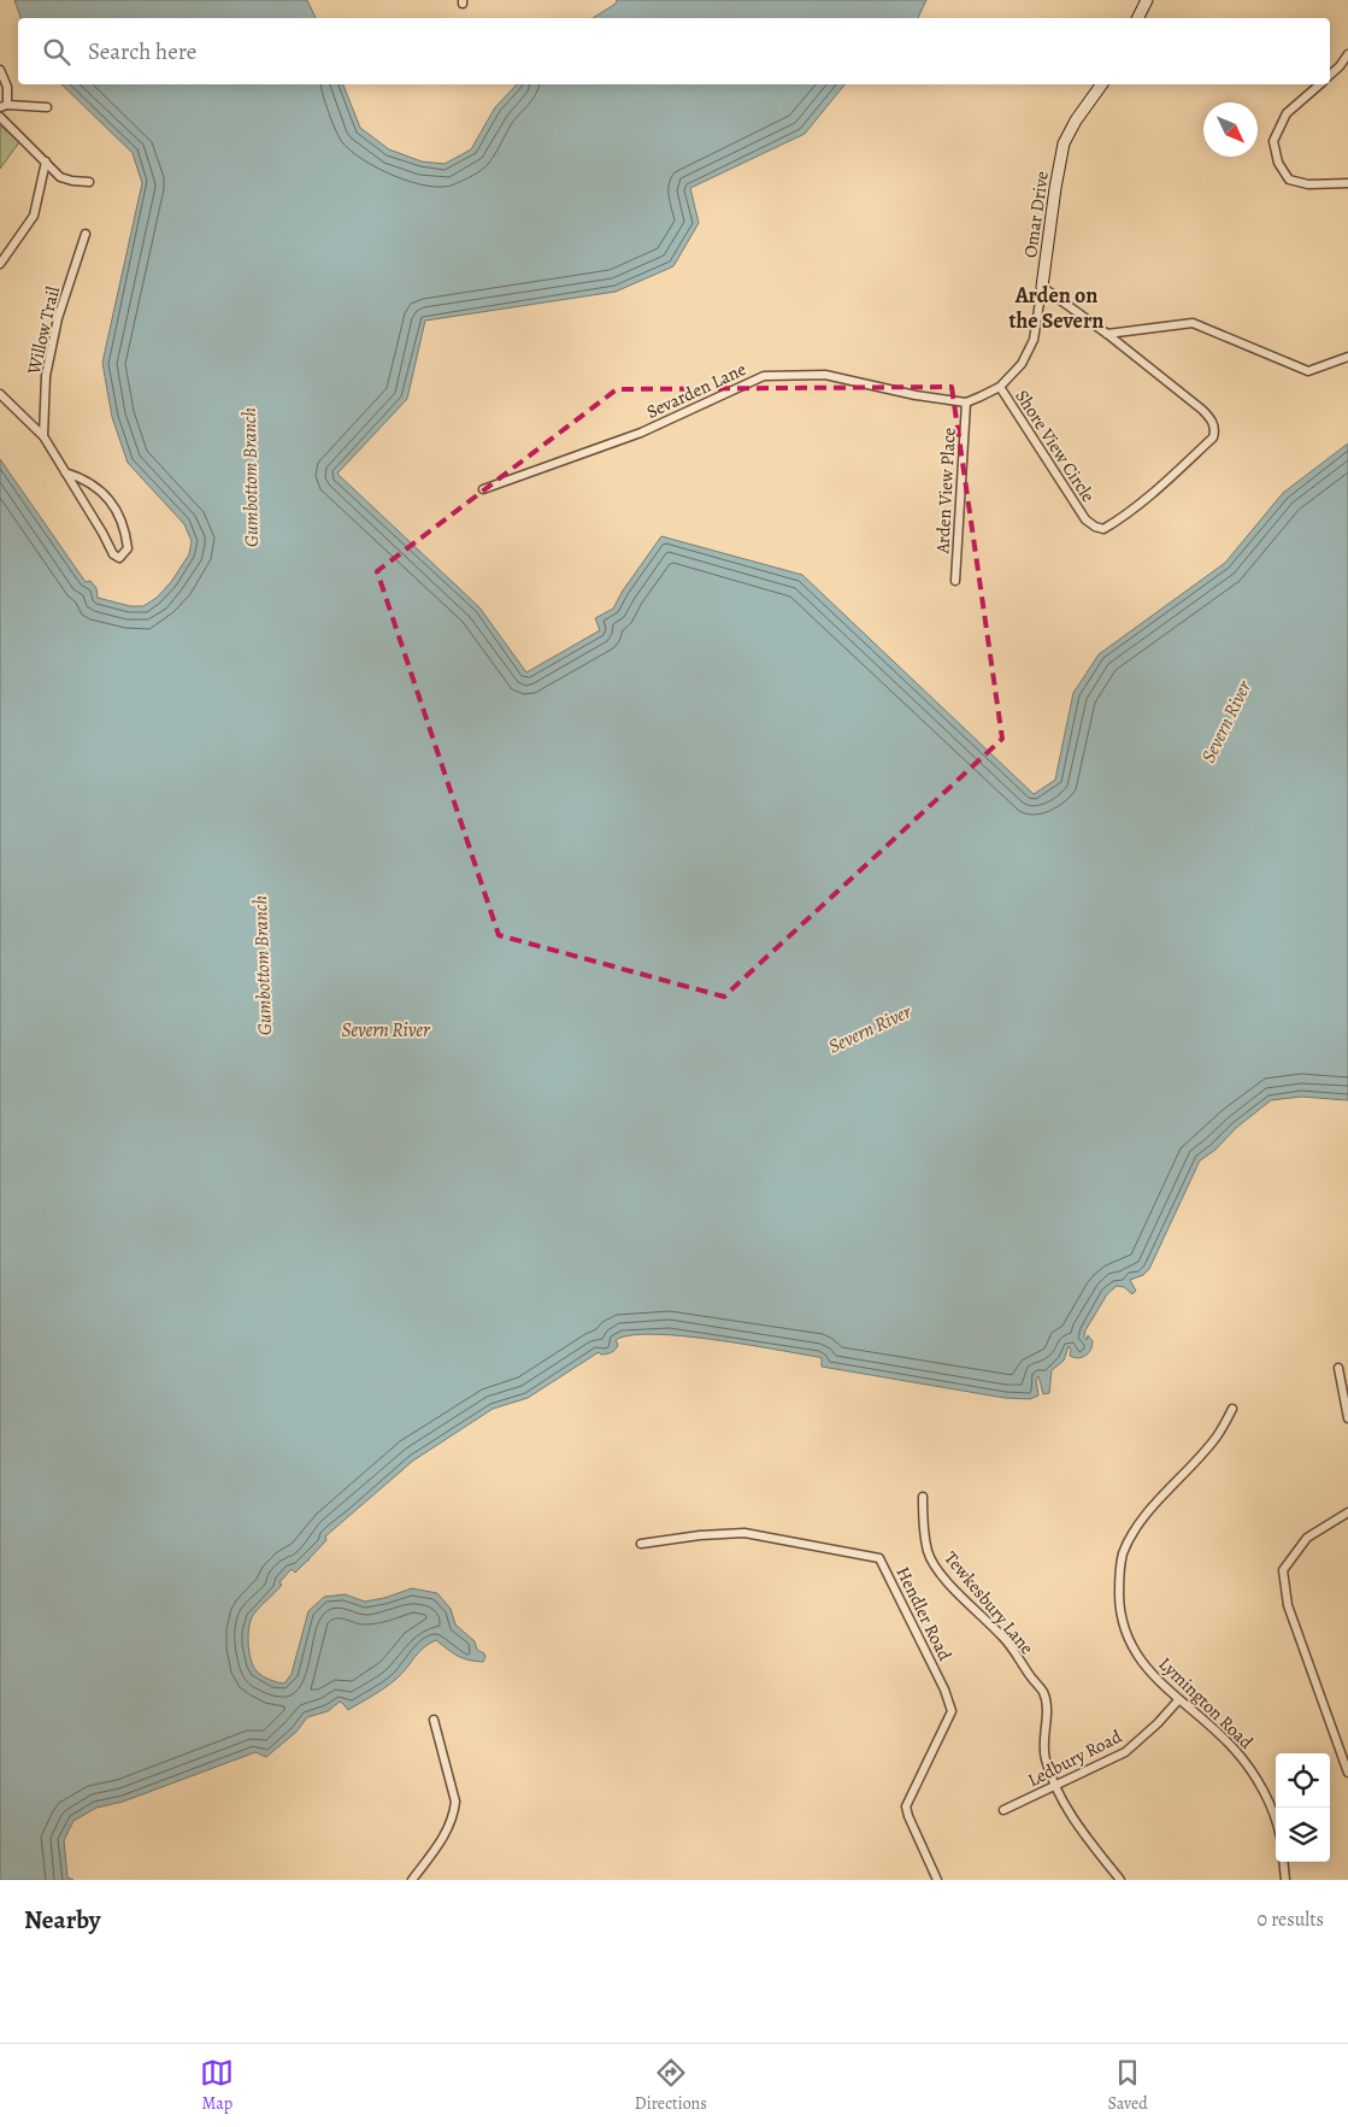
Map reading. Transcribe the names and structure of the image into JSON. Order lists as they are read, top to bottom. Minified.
{"streets":{"street":["Omar Drive","Willow Trail","Sevarden Lane","Shore View Circle","Arden View Place","Tewkesbury Lane","Hendler Road","Lymington Road","Ledbury Road"]},"crossings":[["Omar Drive","Sevarden Lane"],["Omar Drive","Shore View Circle"],["Omar Drive","Arden View Place"],["Sevarden Lane","Arden View Place"],["Tewkesbury Lane","Ledbury Road"],["Lymington Road","Ledbury Road"]],"districts":["Arden on the Severn"],"water":["Gumbottom Branch","Severn River"],"north":"bottom right","page":{"search":"Search here","heading":["Nearby","0 results"],"nav":["Map","Directions","Saved"]}}
